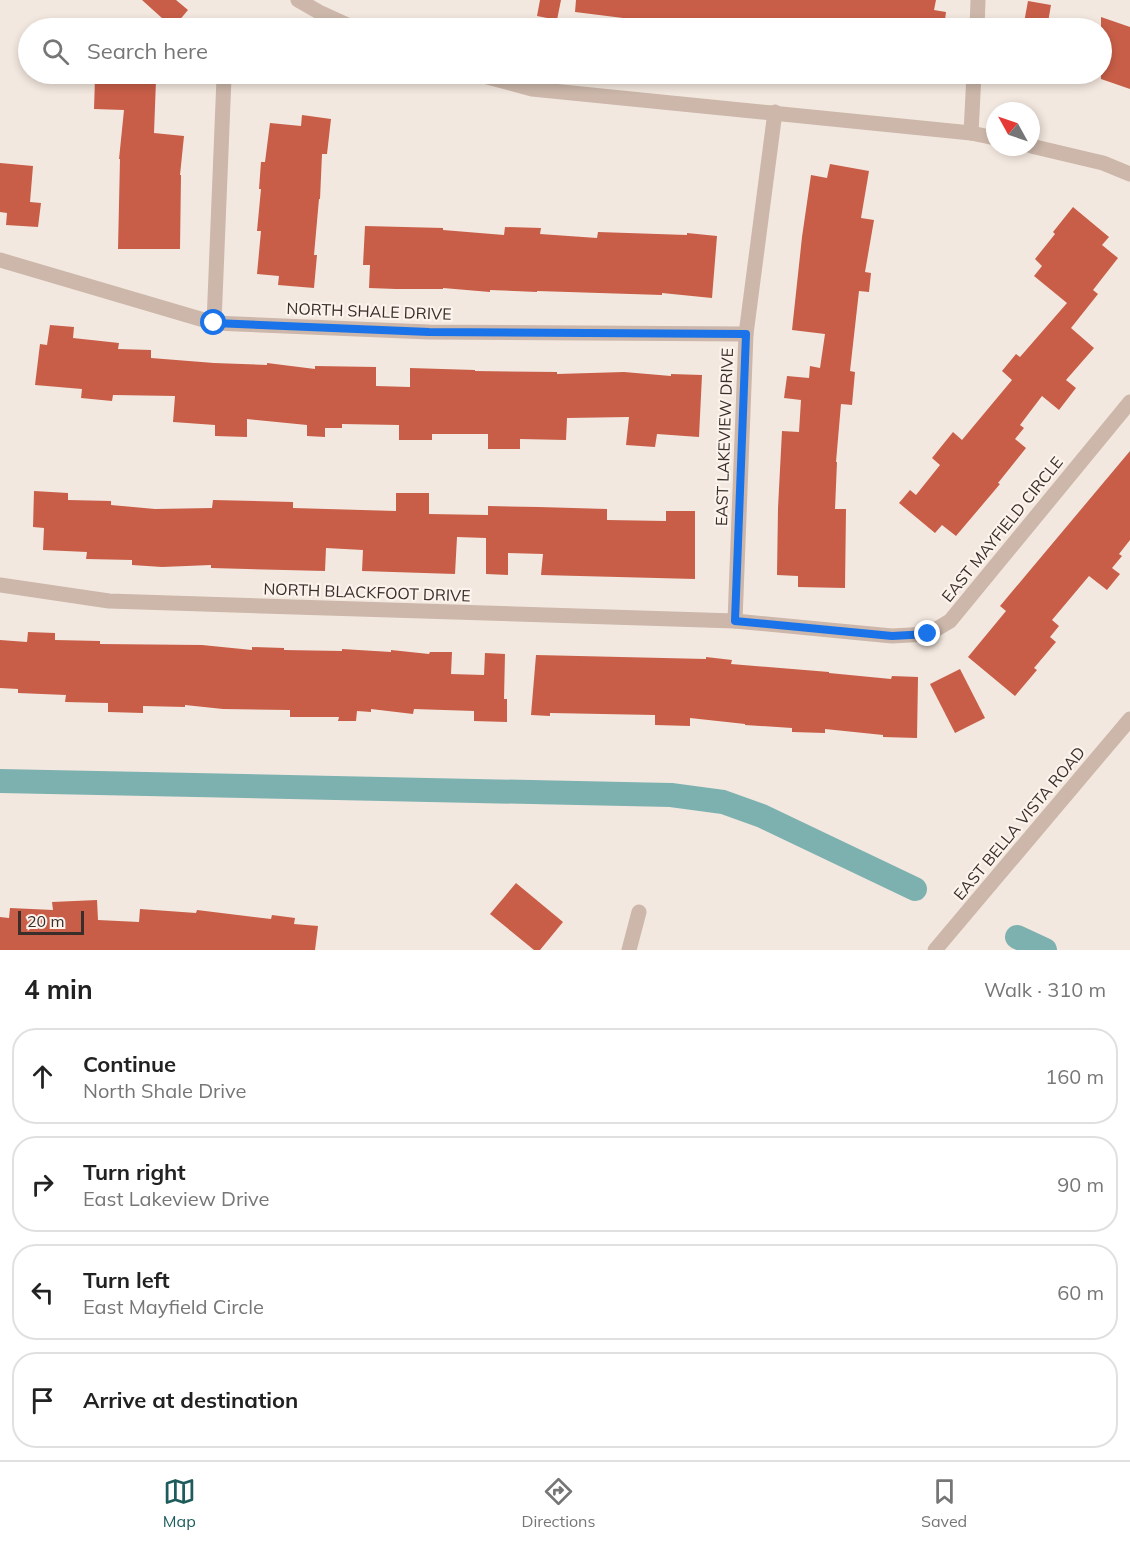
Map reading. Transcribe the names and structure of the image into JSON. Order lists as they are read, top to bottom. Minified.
{"streets":{"street":["NORTH SHALE DRIVE","EAST LAKEVIEW DRIVE","EAST MAYFIELD CIRCLE","NORTH BLACKFOOT DRIVE","EAST BELLA VISTA ROAD"]},"crossings":[["NORTH SHALE DRIVE","EAST LAKEVIEW DRIVE"],["EAST LAKEVIEW DRIVE","EAST MAYFIELD CIRCLE"],["EAST LAKEVIEW DRIVE","NORTH BLACKFOOT DRIVE"],["EAST MAYFIELD CIRCLE","NORTH BLACKFOOT DRIVE"]],"scale_bar":"20 m","north":"top left","page":{"search":"Search here","scale":"20 m","heading":["4 min","Walk · 310 m"],"list":[["Continue","North Shale Drive","160 m"],["Turn right","East Lakeview Drive","90 m"],["Turn left","East Mayfield Circle","60 m"],"Arrive at destination"],"nav":["Map","Directions","Saved"]}}
